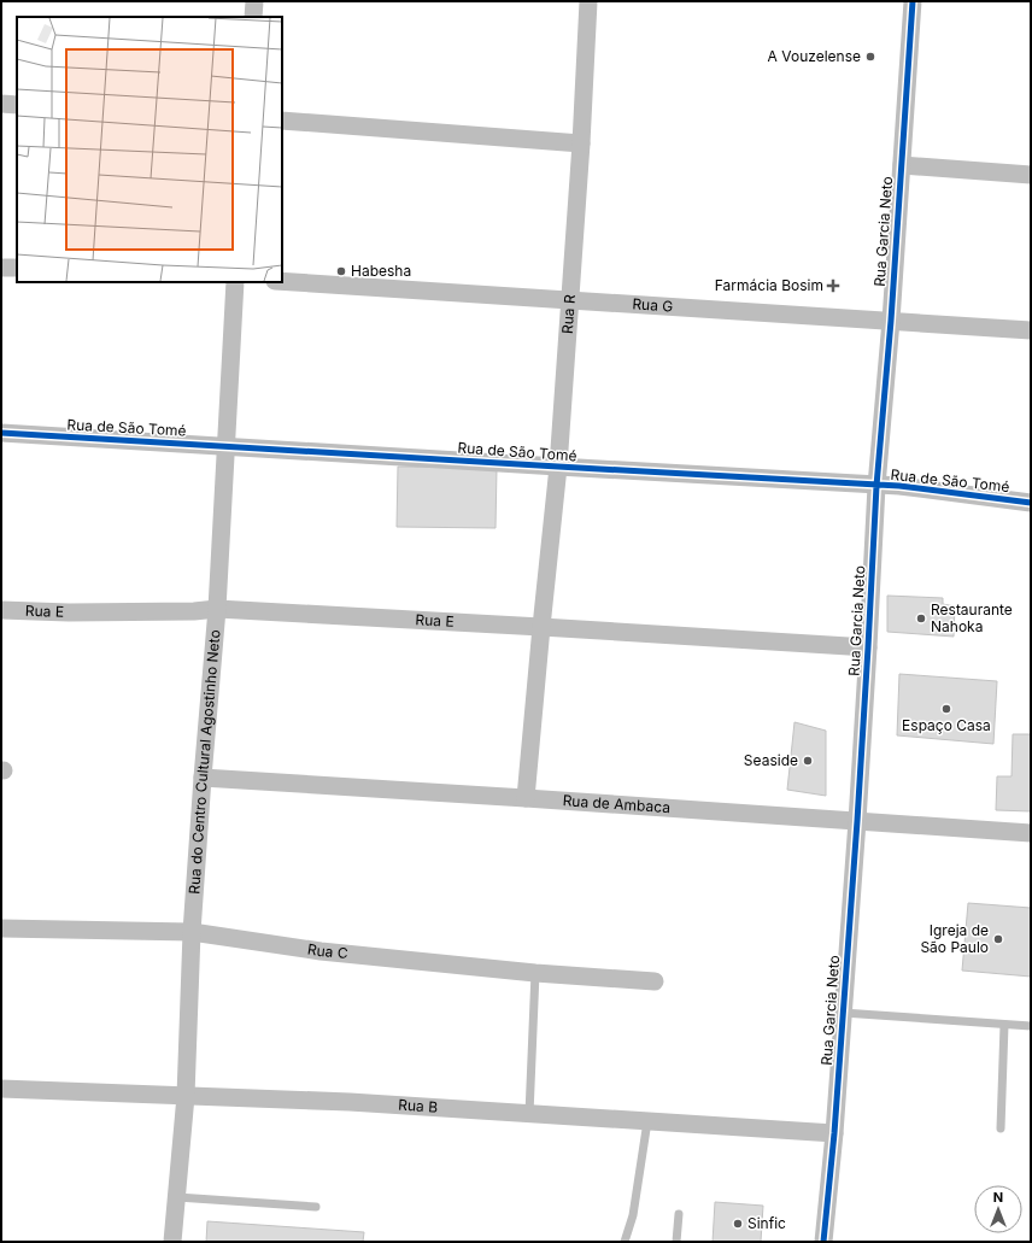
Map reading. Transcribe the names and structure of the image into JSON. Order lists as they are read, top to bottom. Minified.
{"streets":{"street":["Rua Garcia Neto","Rua G","Rua R","Rua de São Tomé","Rua E","Rua do Centro Cultural Agostinho Neto","Rua de Ambaca","Rua C","Rua B"]},"crossings":[["Rua Garcia Neto","Rua G"],["Rua Garcia Neto","Rua de São Tomé"],["Rua Garcia Neto","Rua E"],["Rua Garcia Neto","Rua de Ambaca"],["Rua Garcia Neto","Rua B"],["Rua G","Rua R"],["Rua R","Rua de São Tomé"],["Rua R","Rua E"],["Rua R","Rua de Ambaca"],["Rua de São Tomé","Rua do Centro Cultural Agostinho Neto"],["Rua E","Rua do Centro Cultural Agostinho Neto"],["Rua do Centro Cultural Agostinho Neto","Rua de Ambaca"],["Rua do Centro Cultural Agostinho Neto","Rua C"],["Rua do Centro Cultural Agostinho Neto","Rua B"]],"places":{"other":["A Vouzelense","Habesha","Restaurante Nahoka","Espaço Casa","Seaside","Igreja de São Paulo","Sinfic"],"health":["Farmácia Bosim"]},"north":"top"}
